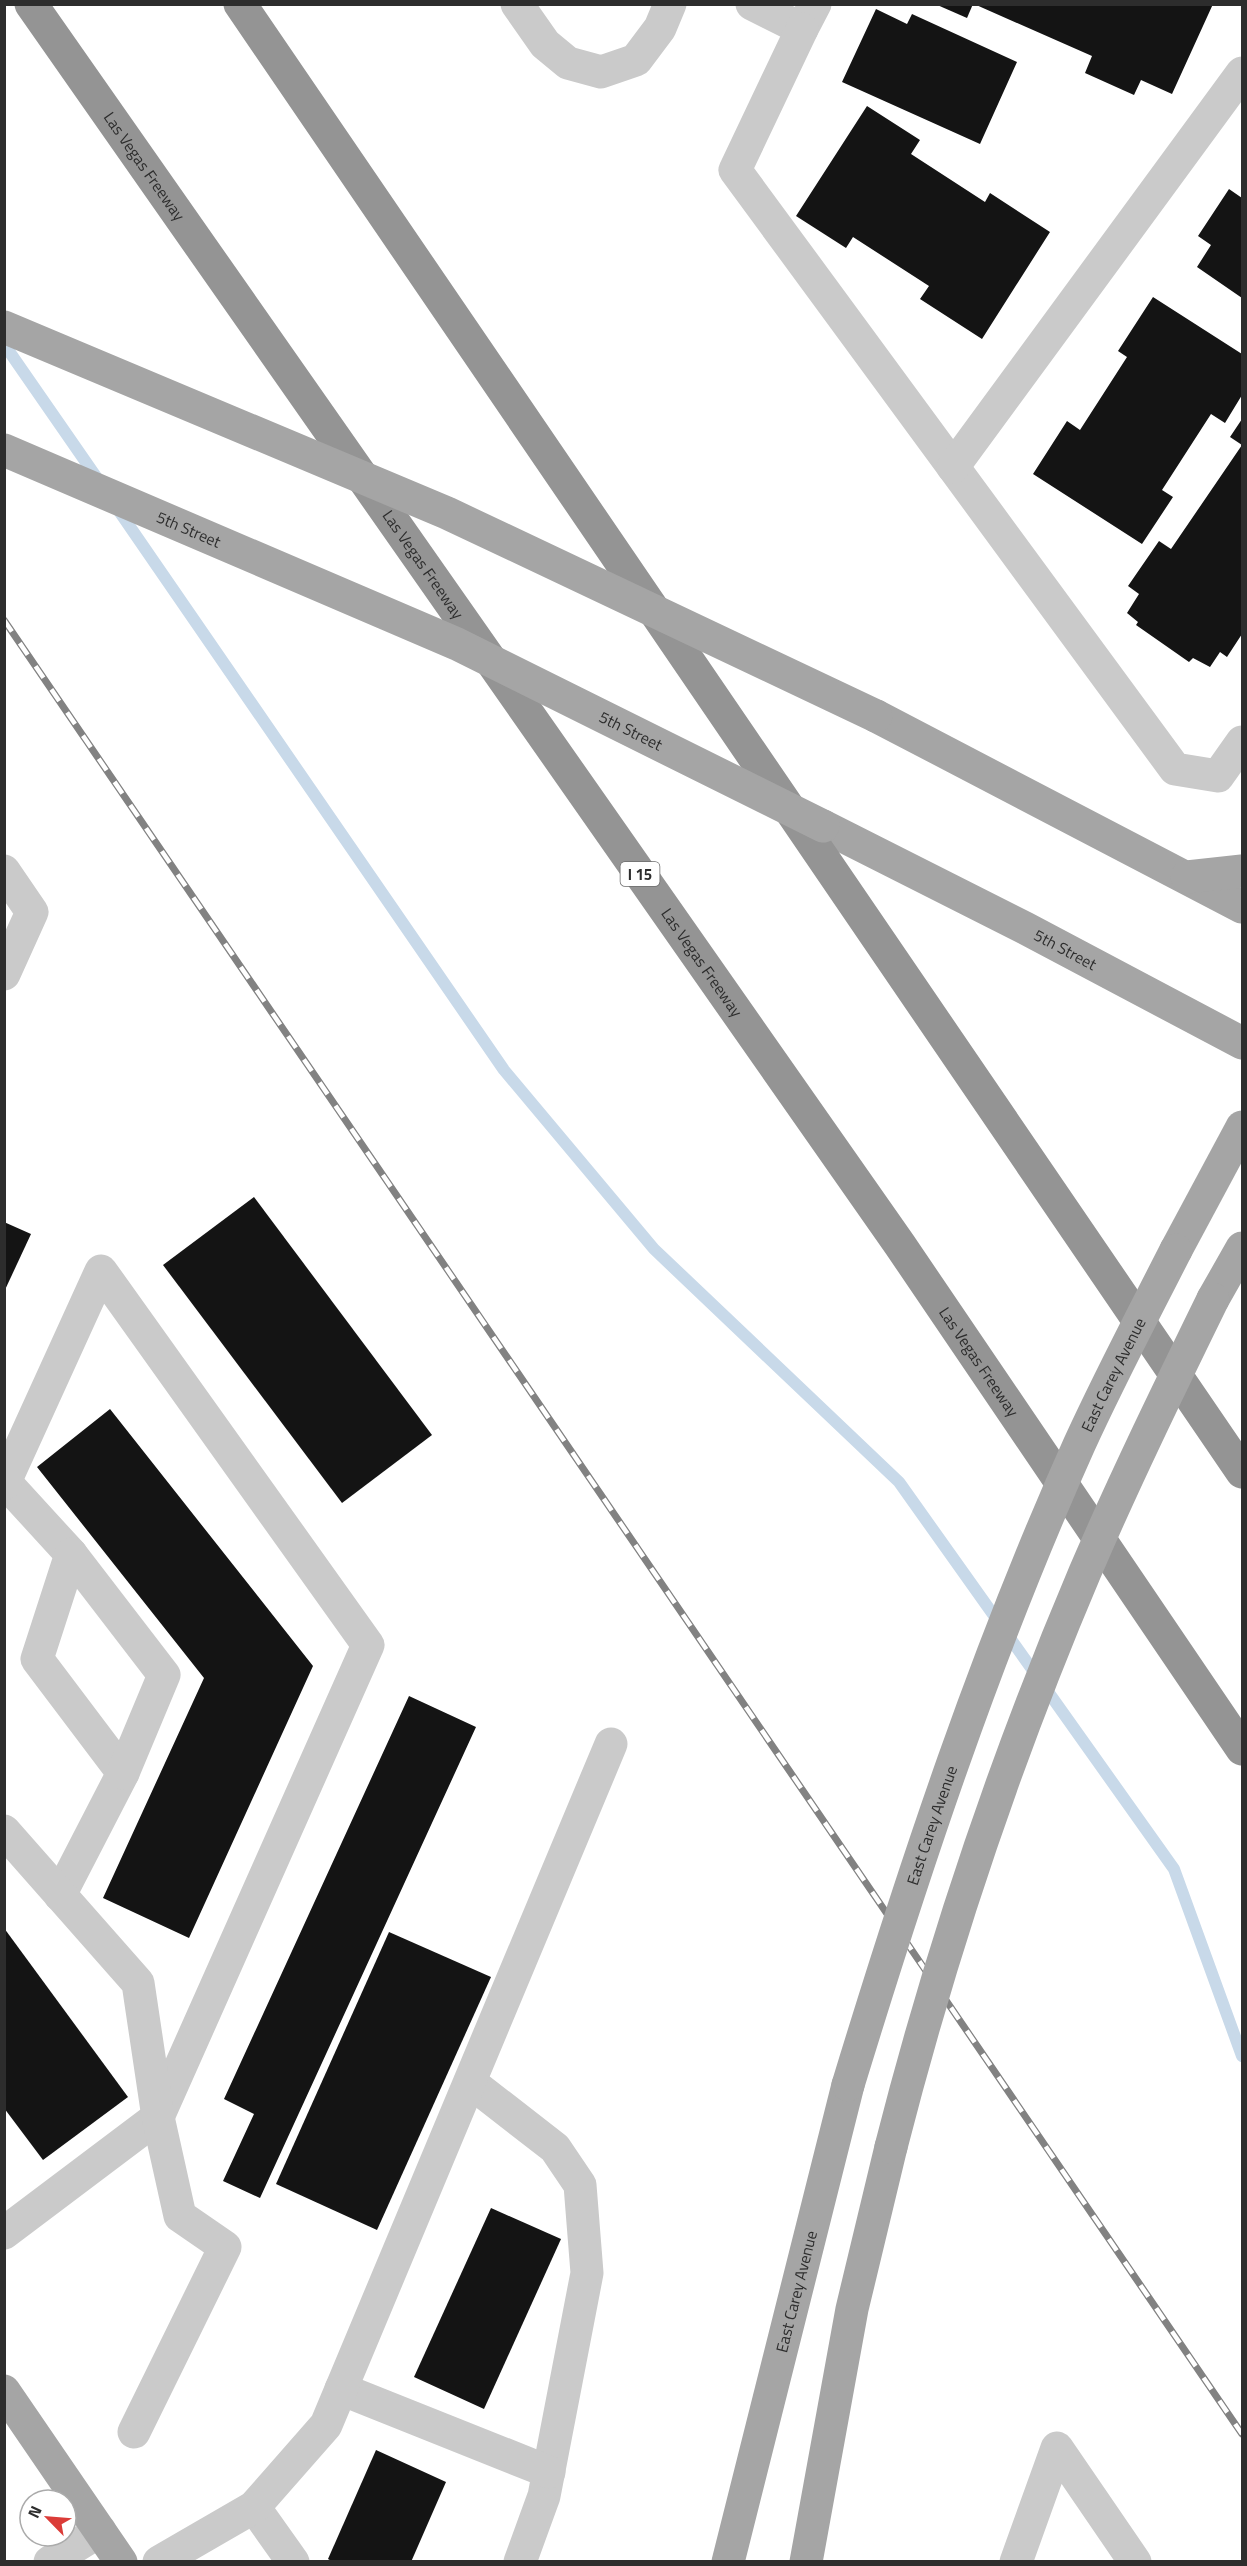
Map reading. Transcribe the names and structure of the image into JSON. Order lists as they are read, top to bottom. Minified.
{"streets":{"highway":["Las Vegas Freeway","I 15"],"main road":["5th Street","East Carey Avenue"]},"north":"top left"}
